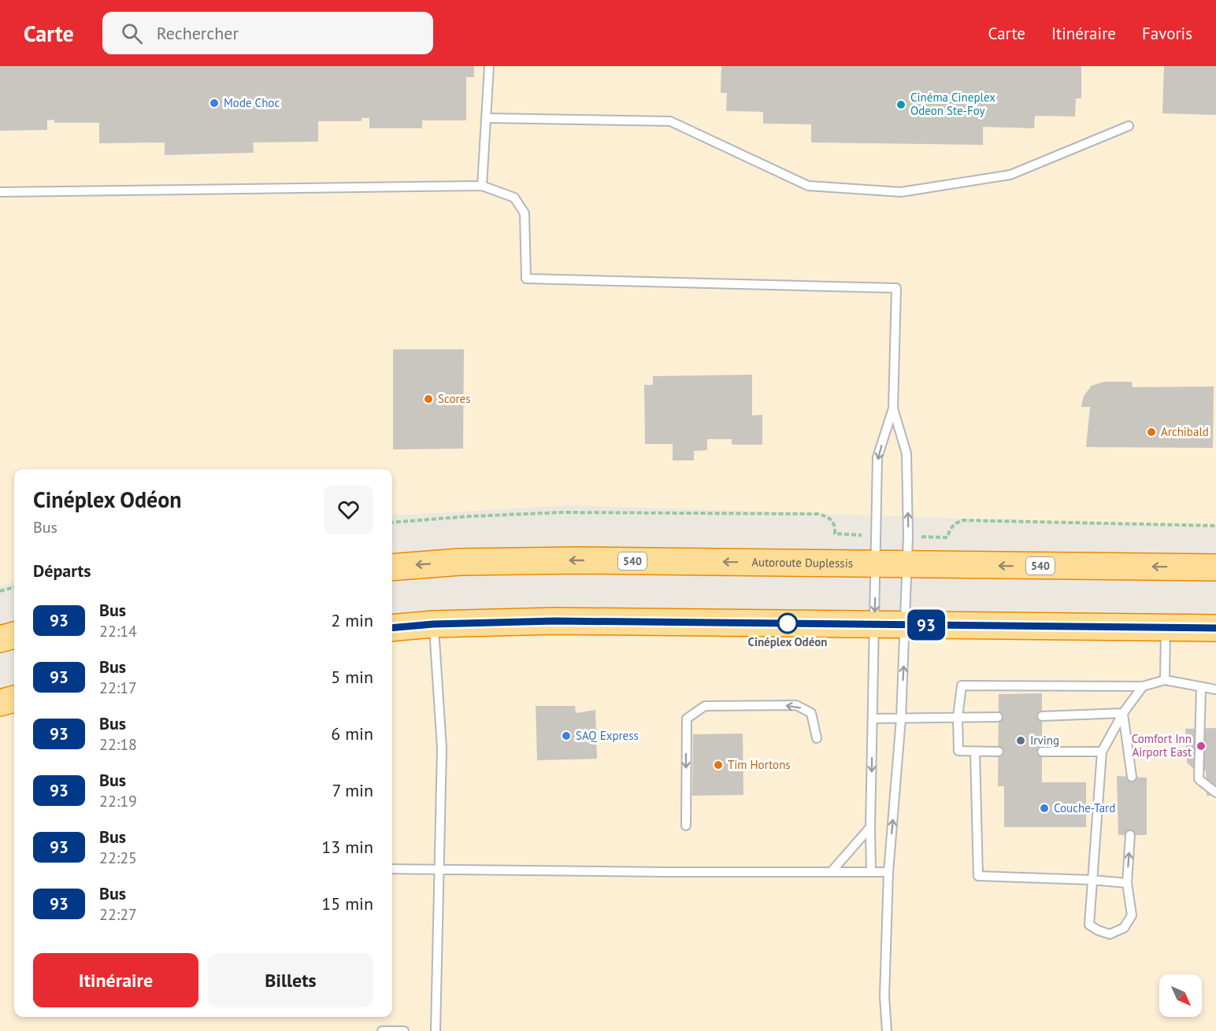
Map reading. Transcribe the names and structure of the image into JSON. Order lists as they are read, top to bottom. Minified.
{"streets":{"highway":["540","Autoroute Duplessis"]},"places":["Mode Choc","Cinéma Cineplex Odeon Ste-Foy","Scores","Archibald","Cinéplex Odéon","SAQ Express","Irving","Comfort Inn Airport East","Tim Hortons","Couche-Tard"],"lines":["bus line 93"],"north":"bottom right","page":{"header":"Carte","search":"Rechercher","nav":["Carte","Itinéraire","Favoris"],"on_map":"93","heading":[["Cinéplex Odéon","Bus"],"Départs"],"list":[{"mark":"93","name":"Bus","note":"22:14","value":"2 min"},{"mark":"93","name":"Bus","note":"22:17","value":"5 min"},{"mark":"93","name":"Bus","note":"22:18","value":"6 min"},{"mark":"93","name":"Bus","note":"22:19","value":"7 min"},{"mark":"93","name":"Bus","note":"22:25","value":"13 min"},{"mark":"93","name":"Bus","note":"22:27","value":"15 min"}],"buttons":["Itinéraire","Billets"]}}
